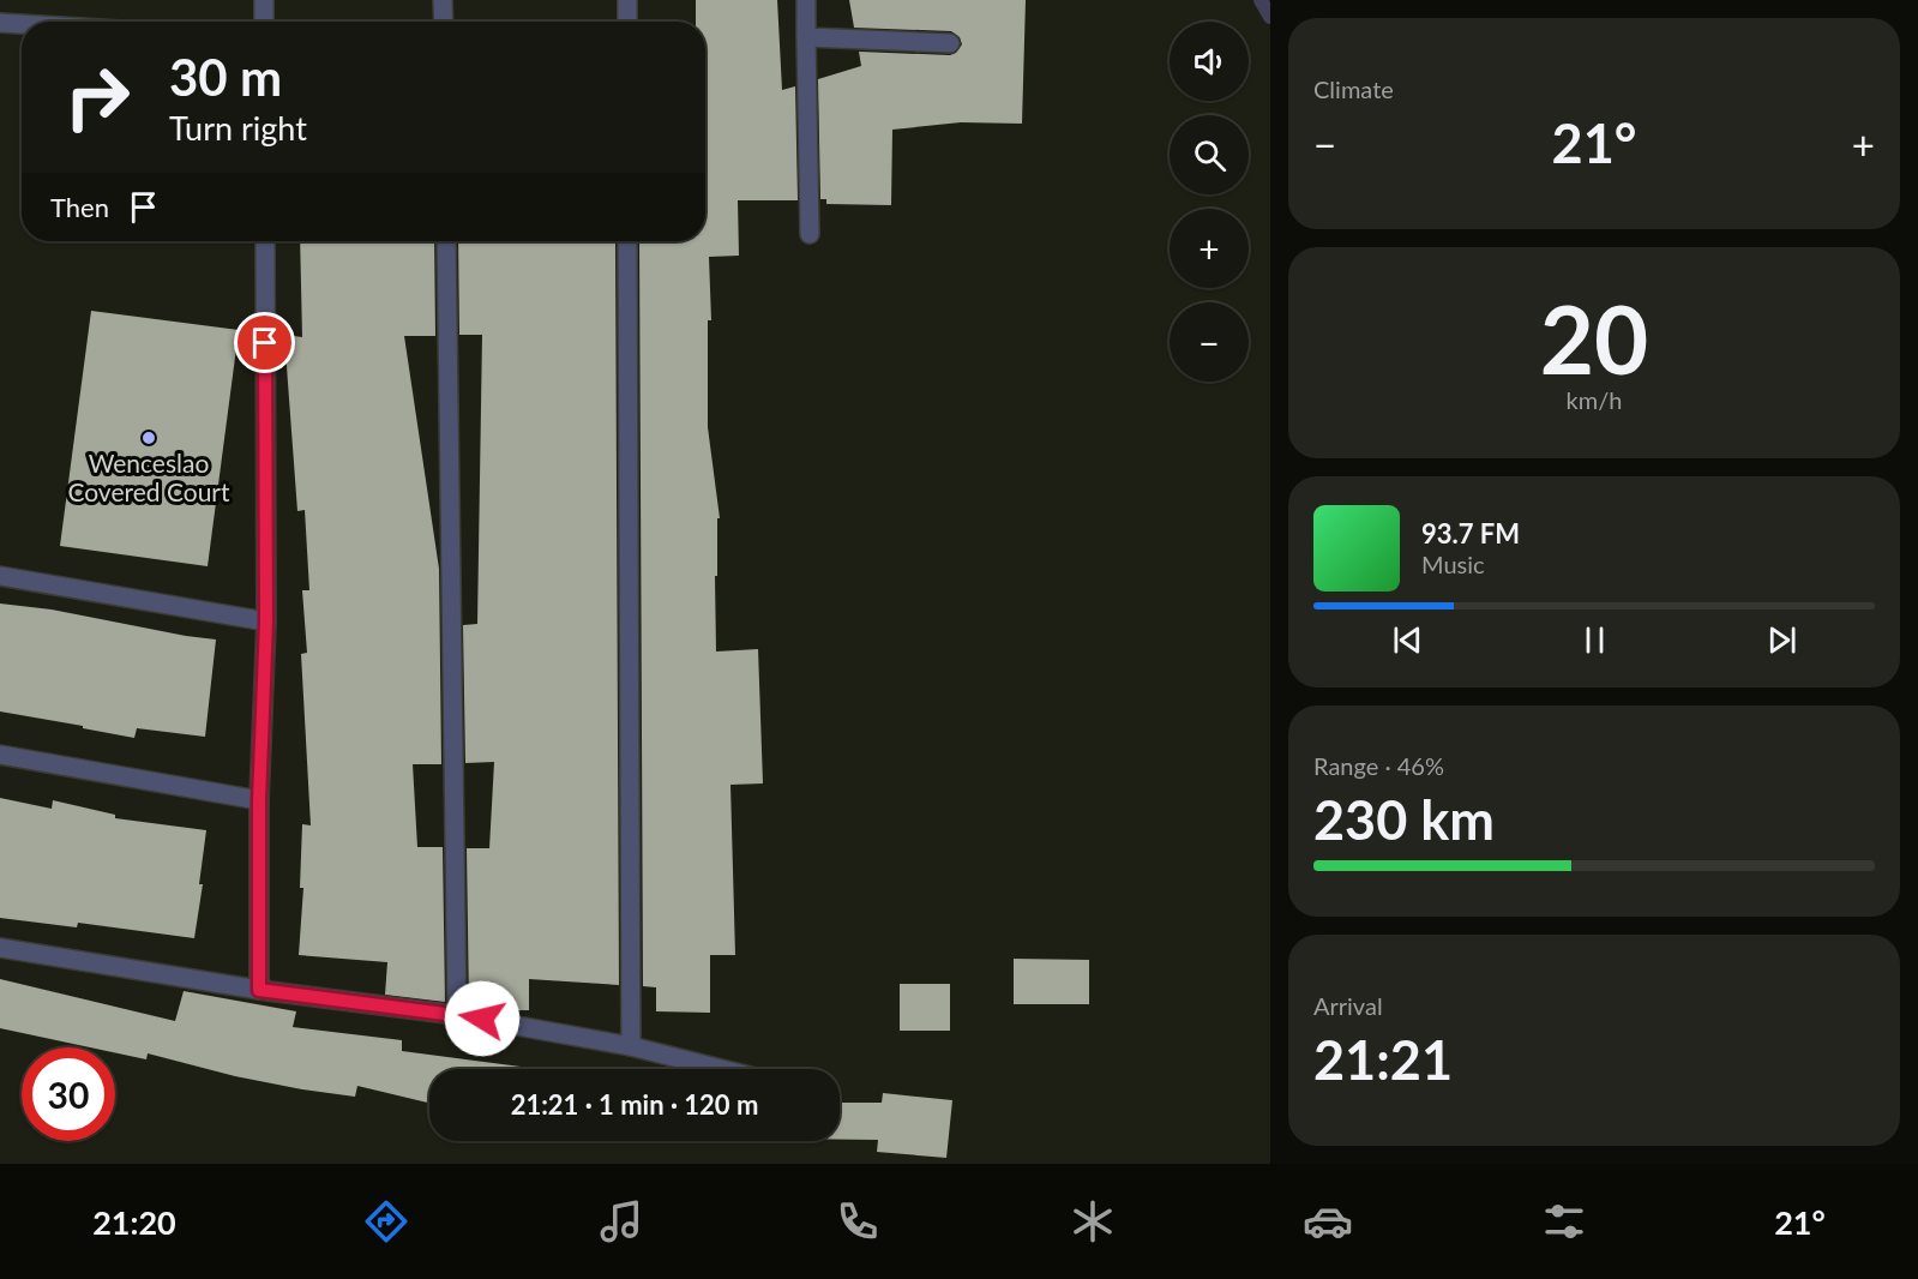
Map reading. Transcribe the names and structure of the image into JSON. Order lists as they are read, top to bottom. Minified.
{"places":["Wenceslao Covered Court"],"page":{"tile":["Climate",["20","km/h"],["Range · 46%","230 km"],["Arrival","21:21"]],"map_buttons":["+","−"],"turn":["30 m","Turn right"],"heat":["−","21°","+"],"then":"Then","song":["93.7 FM","Music"],"limit":"30","trip":"21:21 · 1 min · 120 m","tabs":["21:20","21°"]}}
